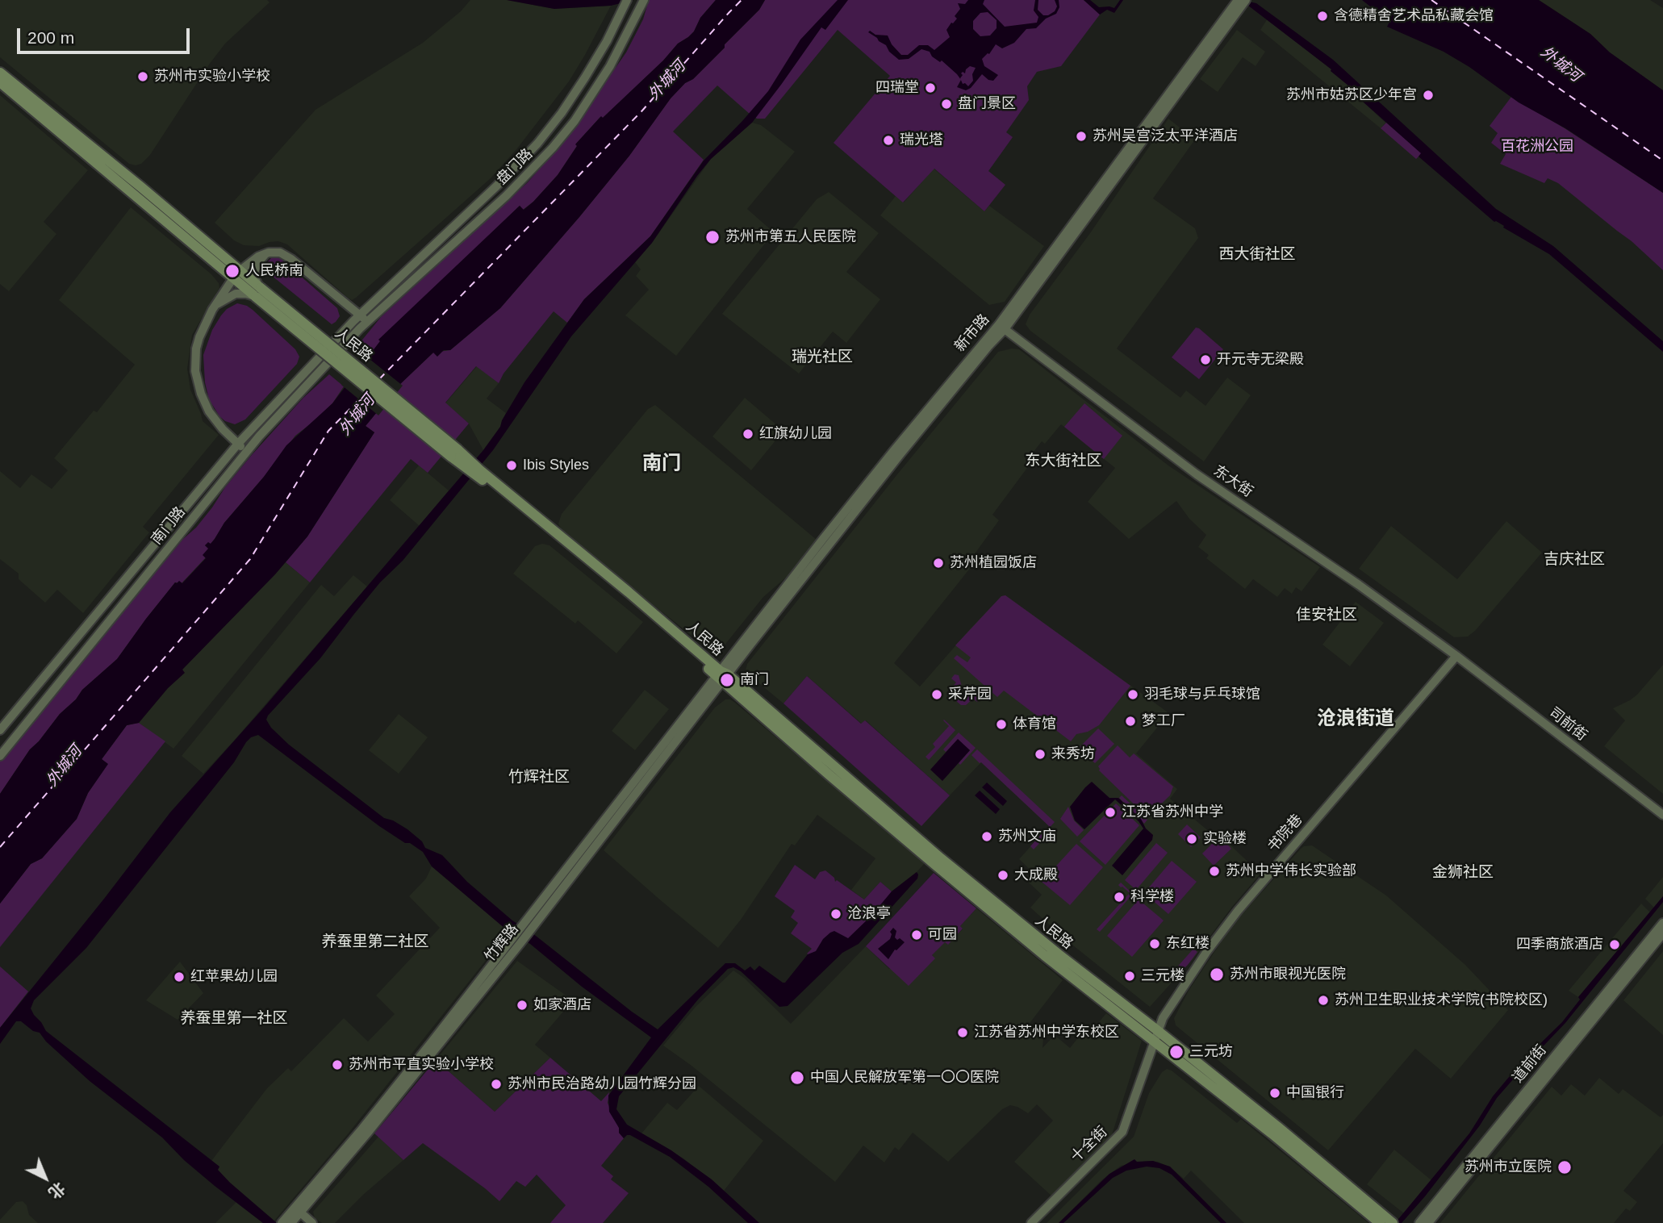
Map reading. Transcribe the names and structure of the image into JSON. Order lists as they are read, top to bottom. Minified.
{"streets":{"main road":["盘门路","新市路","人民路","东大街","南门路","司前街","书院巷","竹辉路","道前街","十全街"]},"crossings":[["盘门路","南门路"],["新市路","人民路"],["新市路","东大街"],["新市路","竹辉路"],["人民路","书院巷"],["人民路","竹辉路"],["人民路","十全街"],["东大街","司前街"],["东大街","书院巷"],["司前街","书院巷"],["书院巷","十全街"]],"districts":["西大街社区","瑞光社区","东大街社区","南门","吉庆社区","佳安社区","沧浪街道","竹辉社区","金狮社区","养蚕里第二社区","养蚕里第一社区"],"water":["外城河"],"parks":["百花洲公园"],"places":["含德精舍艺术品私藏会馆","苏州市实验小学校","四瑞堂","苏州市姑苏区少年宫","盘门景区","苏州吴宫泛太平洋酒店","瑞光塔","苏州市第五人民医院","人民桥南","开元寺无梁殿","红旗幼儿园","Ibis Styles","苏州植园饭店","南门","采芹园","羽毛球与乒乓球馆","梦工厂","体育馆","来秀坊","江苏省苏州中学","苏州文庙","实验楼","苏州中学伟长实验部","大成殿","科学楼","沧浪亭","可园","东红楼","四季商旅酒店","苏州市眼视光医院","三元楼","红苹果幼儿园","苏州卫生职业技术学院(书院校区)","如家酒店","江苏省苏州中学东校区","三元坊","苏州市平直实验小学校","中国人民解放军第一〇〇医院","苏州市民治路幼儿园竹辉分园","中国银行","苏州市立医院"],"scale_bar":"200 m","north":"bottom right"}
